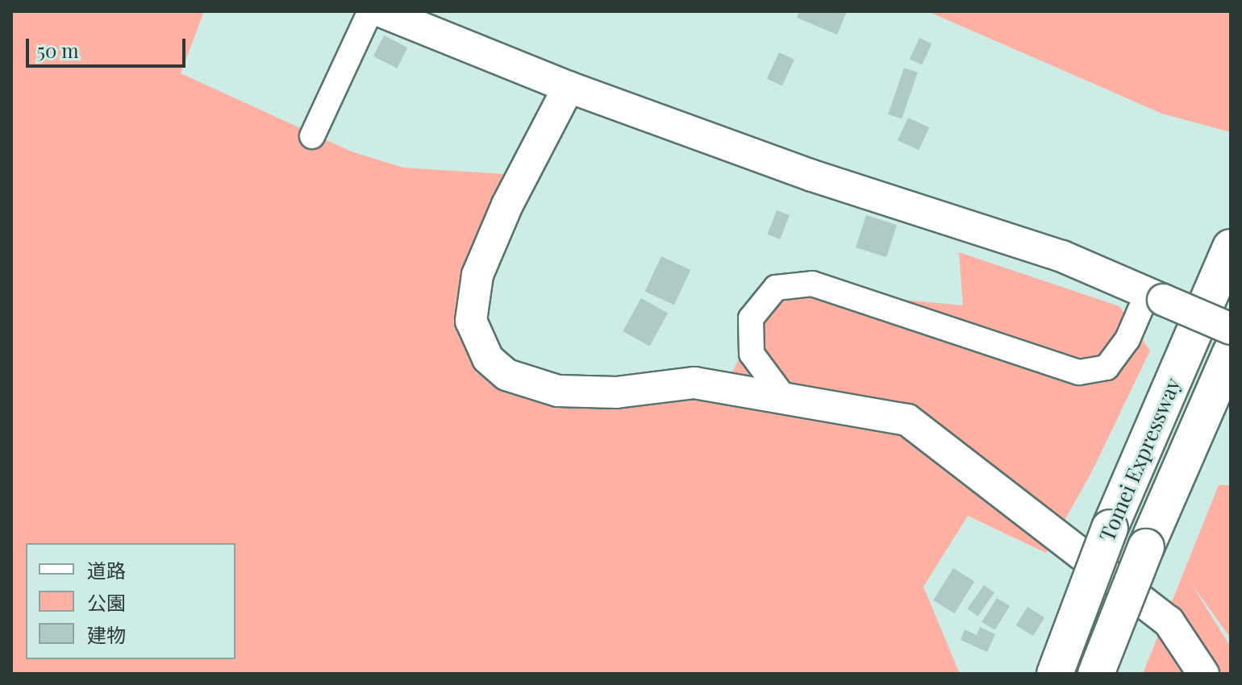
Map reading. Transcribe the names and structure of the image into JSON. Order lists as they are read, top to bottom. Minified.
{"streets":{"highway":["Tomei Expressway"]},"legend":["道路","公園","建物"],"scale_bar":"50 m"}
